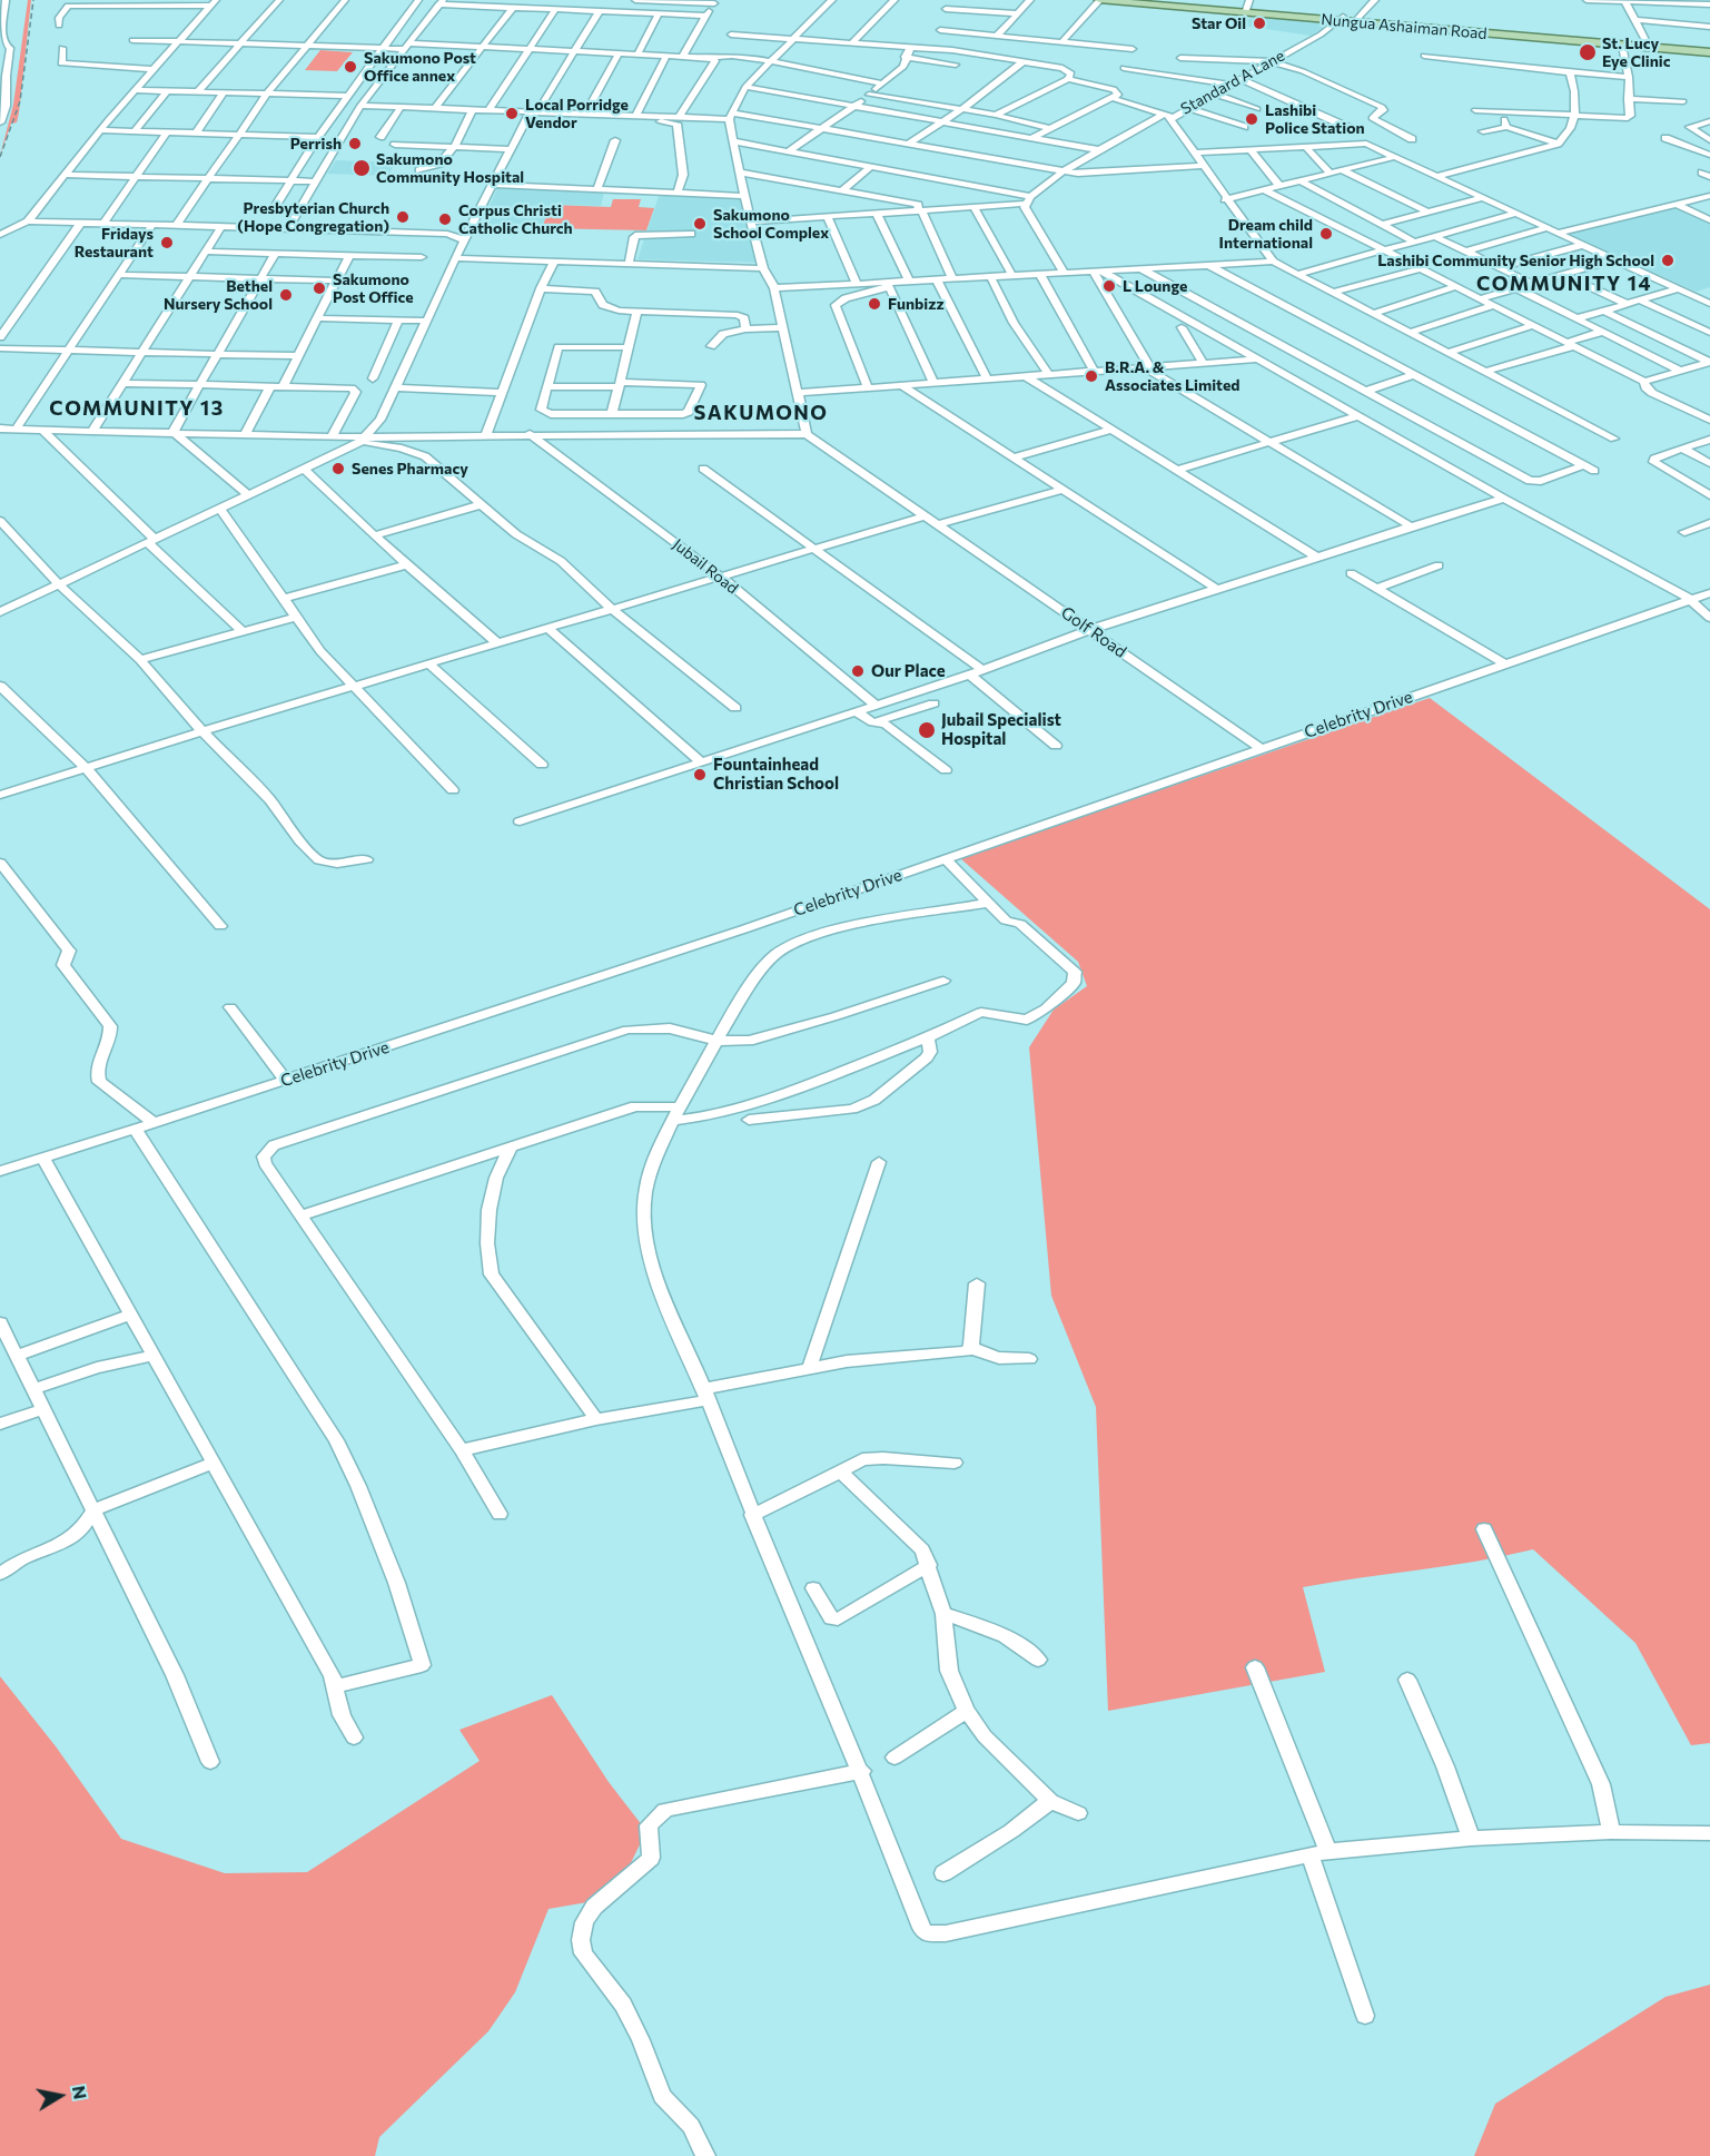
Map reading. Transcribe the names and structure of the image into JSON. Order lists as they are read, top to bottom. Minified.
{"streets":{"main road":["Nungua Ashaiman Road"],"street":["Standard A Lane","Jubail Road","Golf Road","Celebrity Drive"]},"crossings":[["Nungua Ashaiman Road","Standard A Lane"],["Golf Road","Celebrity Drive"]],"districts":["COMMUNITY 14","COMMUNITY 13","SAKUMONO"],"places":["Star Oil","St. Lucy Eye Clinic","Sakumono Post Office annex","Local Porridge Vendor","Lashibi Police Station","Perrish","Sakumono Community Hospital","Presbyterian Church (Hope Congregation)","Corpus Christi Catholic Church","Sakumono School Complex","Dream child International","Fridays Restaurant","Lashibi Community Senior High School","L Lounge","Sakumono Post Office","Bethel Nursery School","Funbizz","B.R.A. & Associates Limited","Senes Pharmacy","Our Place","Jubail Specialist Hospital","Fountainhead Christian School"],"north":"right"}
